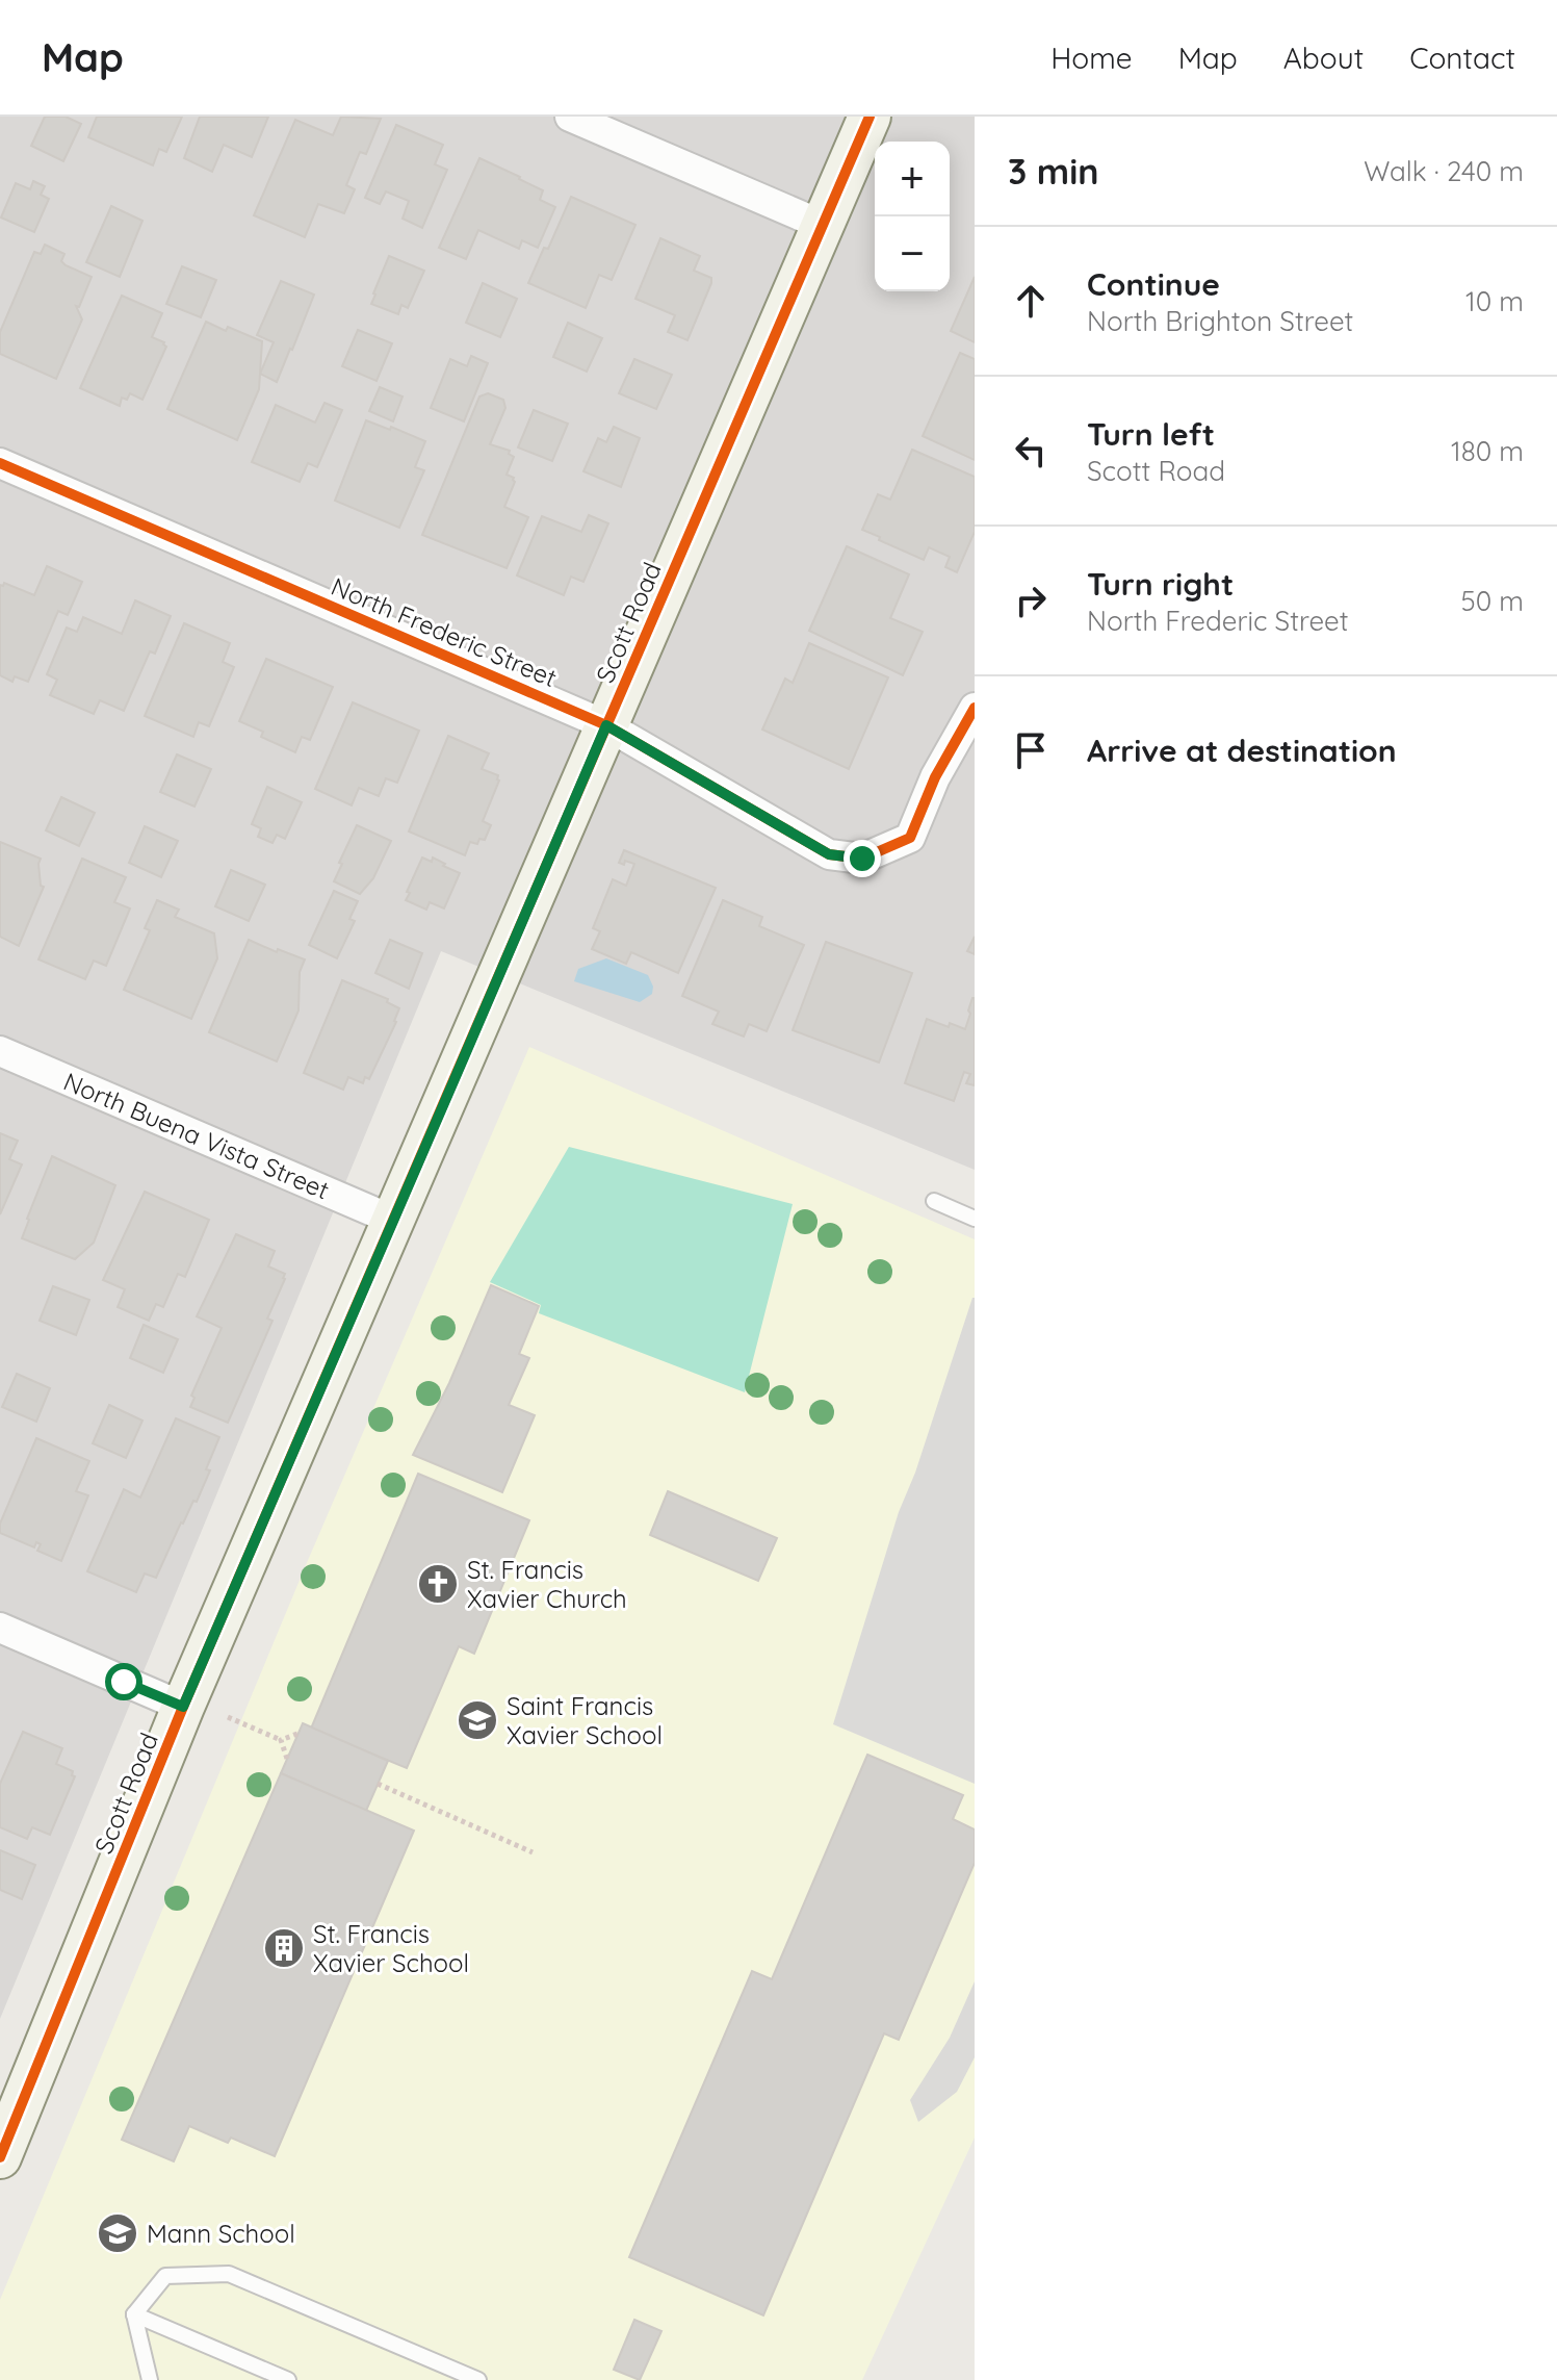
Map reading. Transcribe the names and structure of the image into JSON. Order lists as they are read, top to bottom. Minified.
{"streets":{"street":["Scott Road","North Frederic Street","North Buena Vista Street"]},"crossings":[["Scott Road","North Frederic Street"],["Scott Road","North Buena Vista Street"]],"places":{"church":["St. Francis Xavier Church"],"school or university":["Saint Francis Xavier School","Mann School"],"building":["St. Francis Xavier School"]},"page":{"header":"Map","nav":["Home","Map","About","Contact"],"heading":["3 min","Walk · 240 m"],"map_buttons":["+","−"],"list":[["Continue","North Brighton Street","10 m"],["Turn left","Scott Road","180 m"],["Turn right","North Frederic Street","50 m"],"Arrive at destination"]}}
